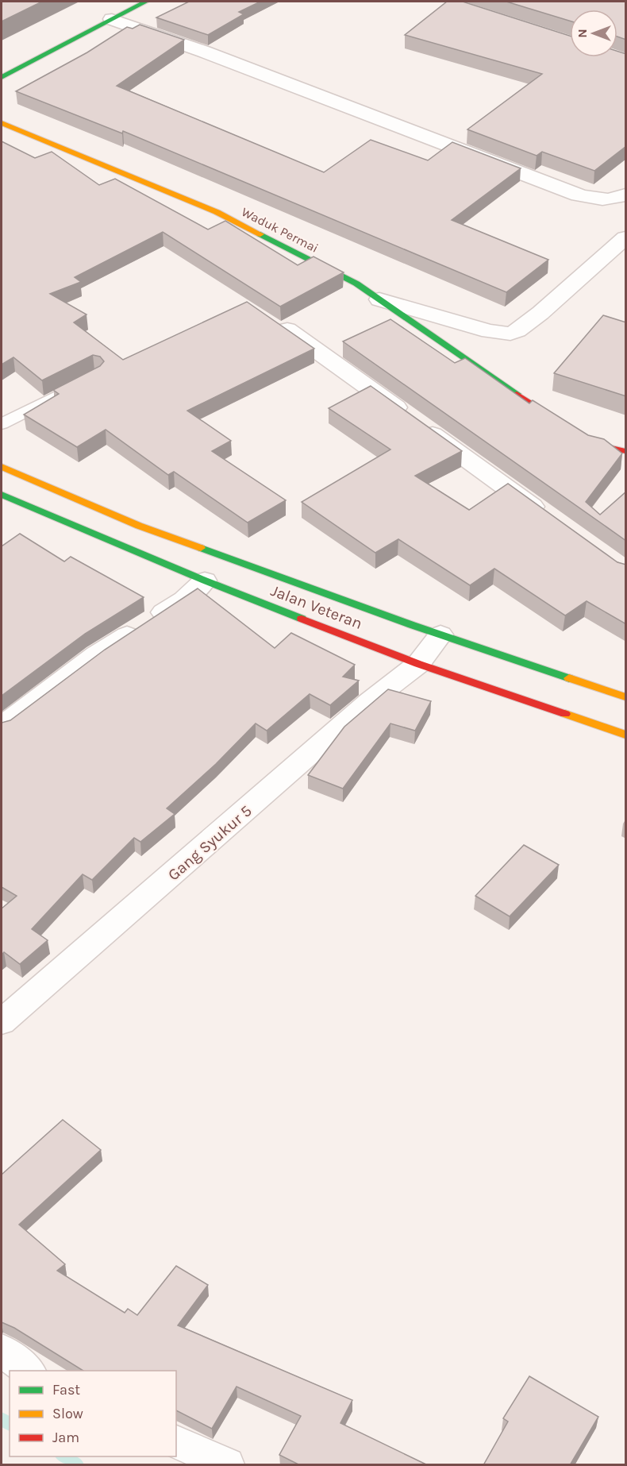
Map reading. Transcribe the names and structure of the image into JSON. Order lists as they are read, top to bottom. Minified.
{"streets":{"main road":["Waduk Permai","Jalan Veteran"],"street":["Gang Syukur 5"]},"crossings":[["Jalan Veteran","Gang Syukur 5"]],"legend":["Fast","Slow","Jam"],"north":"left"}
